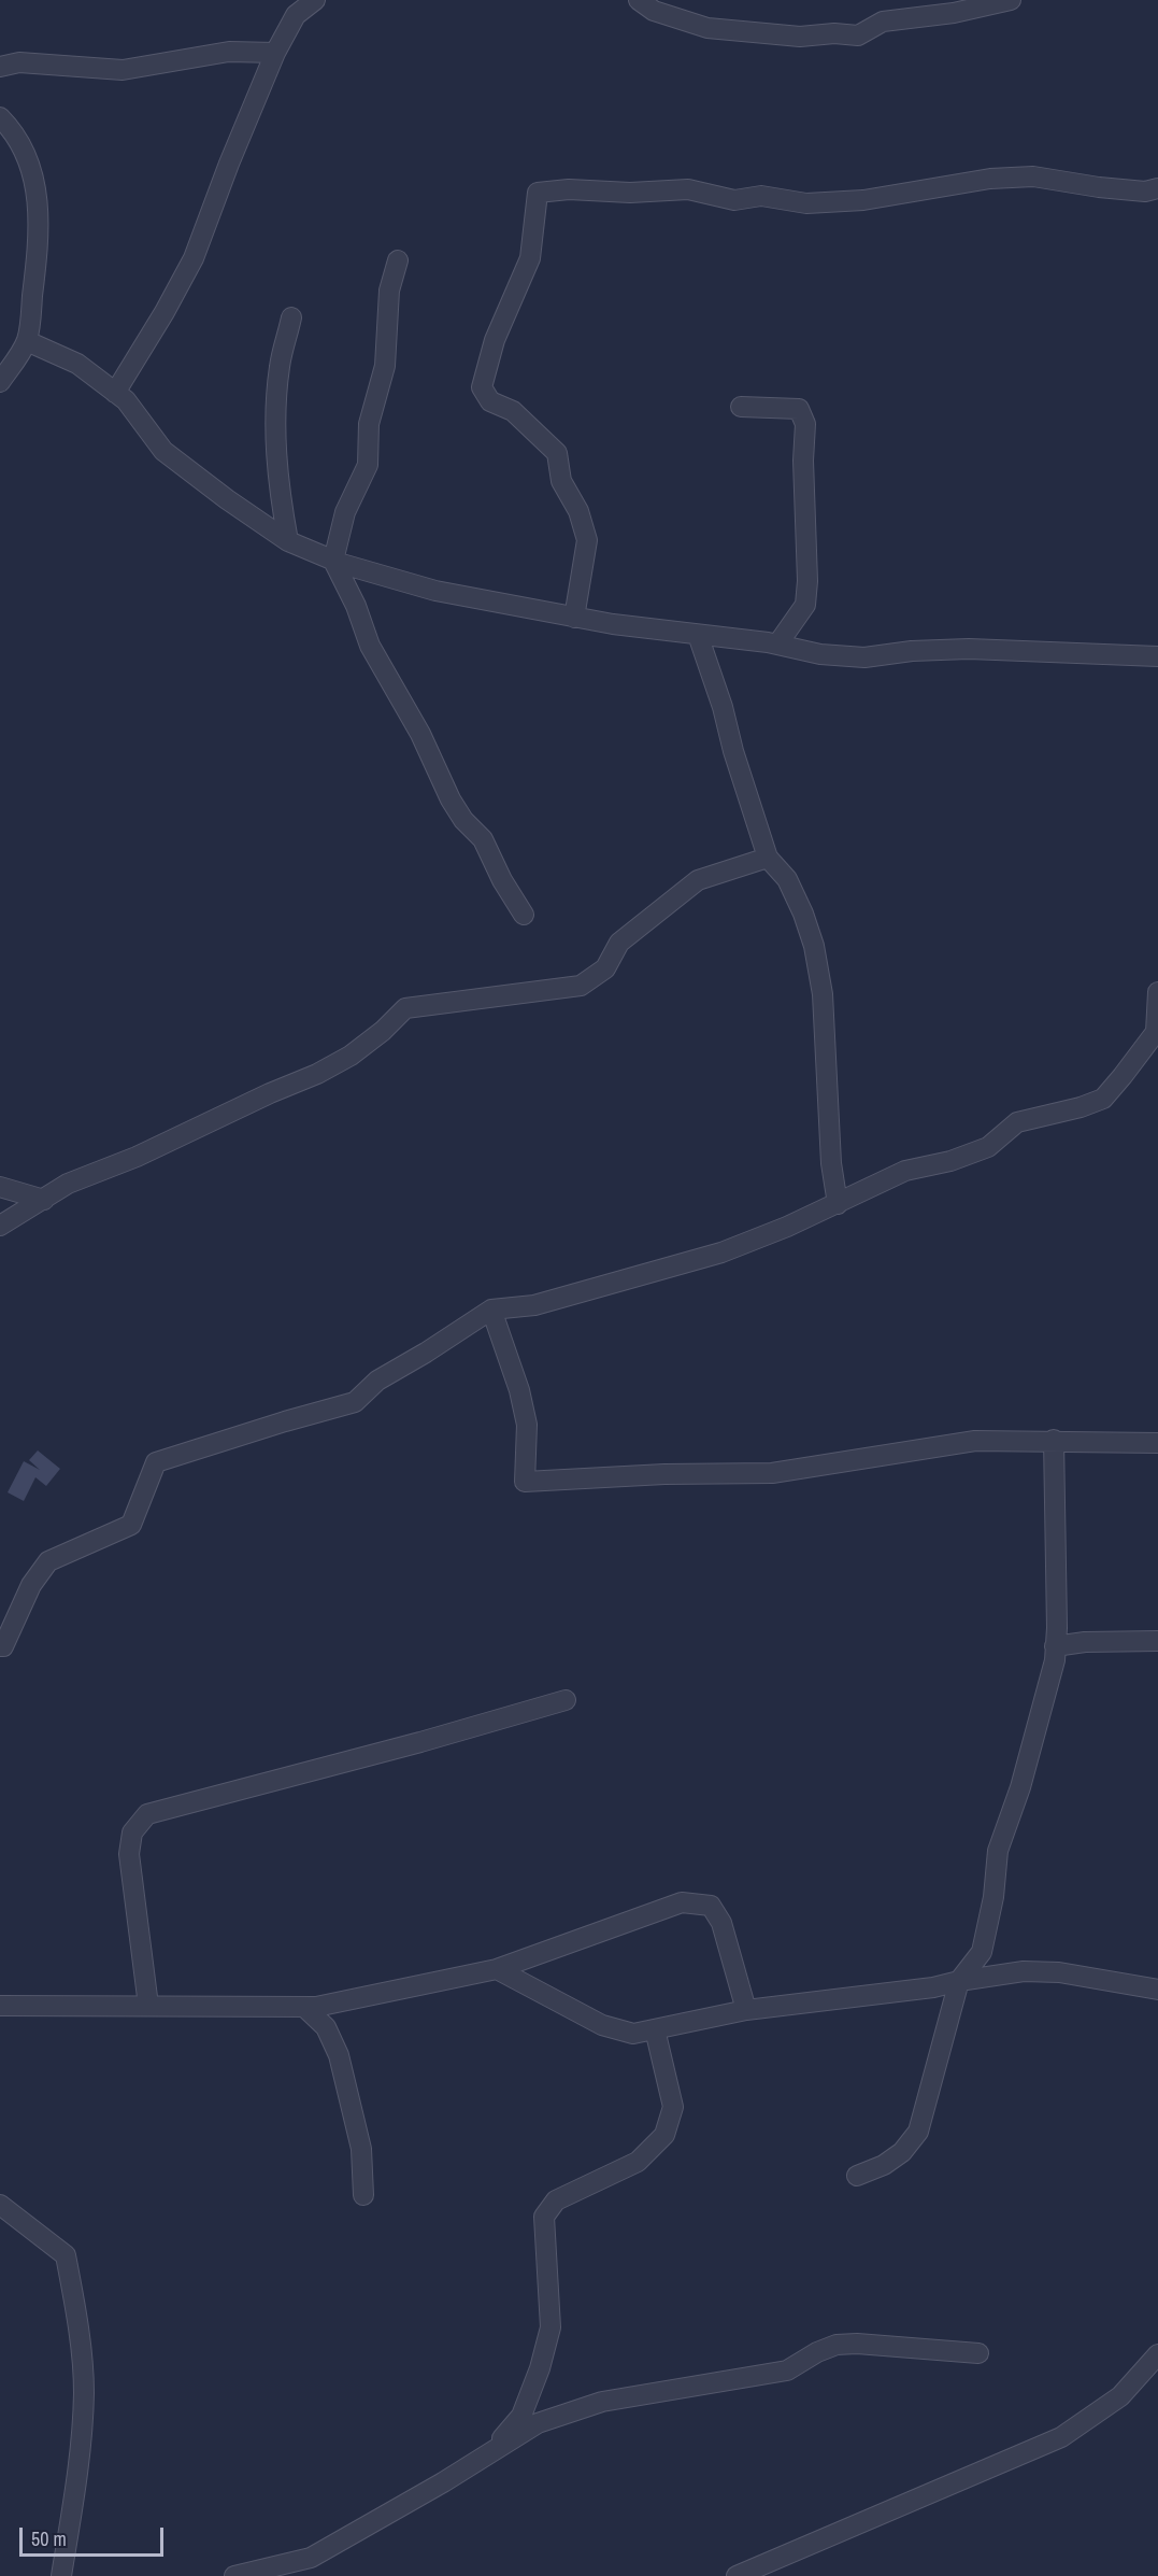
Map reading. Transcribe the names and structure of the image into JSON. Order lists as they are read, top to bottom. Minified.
{"scale_bar":"50 m"}
